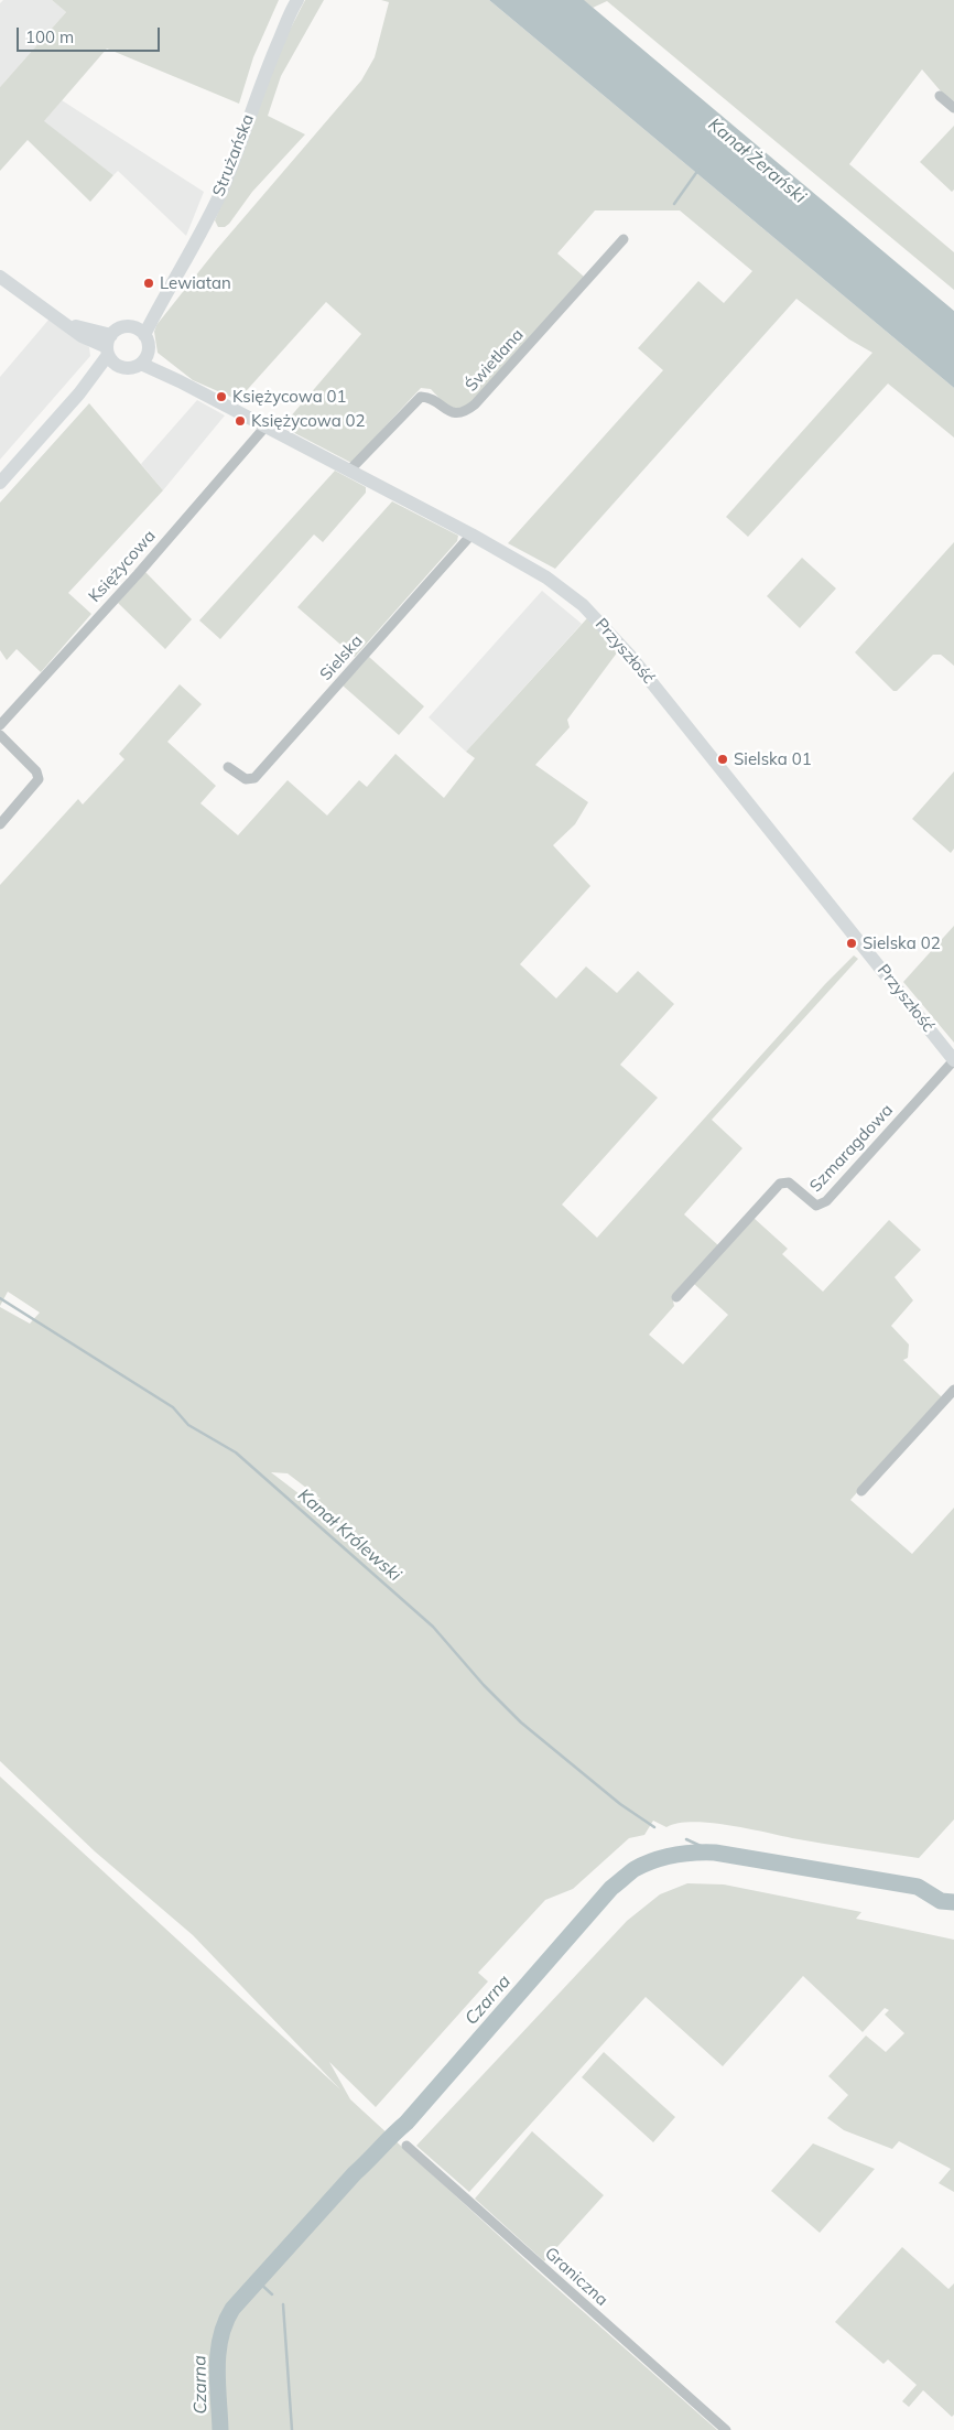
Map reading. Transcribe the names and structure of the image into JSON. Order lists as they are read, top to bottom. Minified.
{"streets":{"street":["Strużańska","Świetlana","Księżycowa","Przyszłość","Sielska","Szmaragdowa","Graniczna"]},"crossings":[["Strużańska","Przyszłość"],["Świetlana","Przyszłość"],["Księżycowa","Przyszłość"],["Przyszłość","Sielska"],["Przyszłość","Szmaragdowa"]],"water":["Kanał Żerański","Kanał Królewski","Czarna"],"places":["Lewiatan","Księżycowa 01","Księżycowa 02","Sielska 01","Sielska 02"],"scale_bar":"100 m"}
